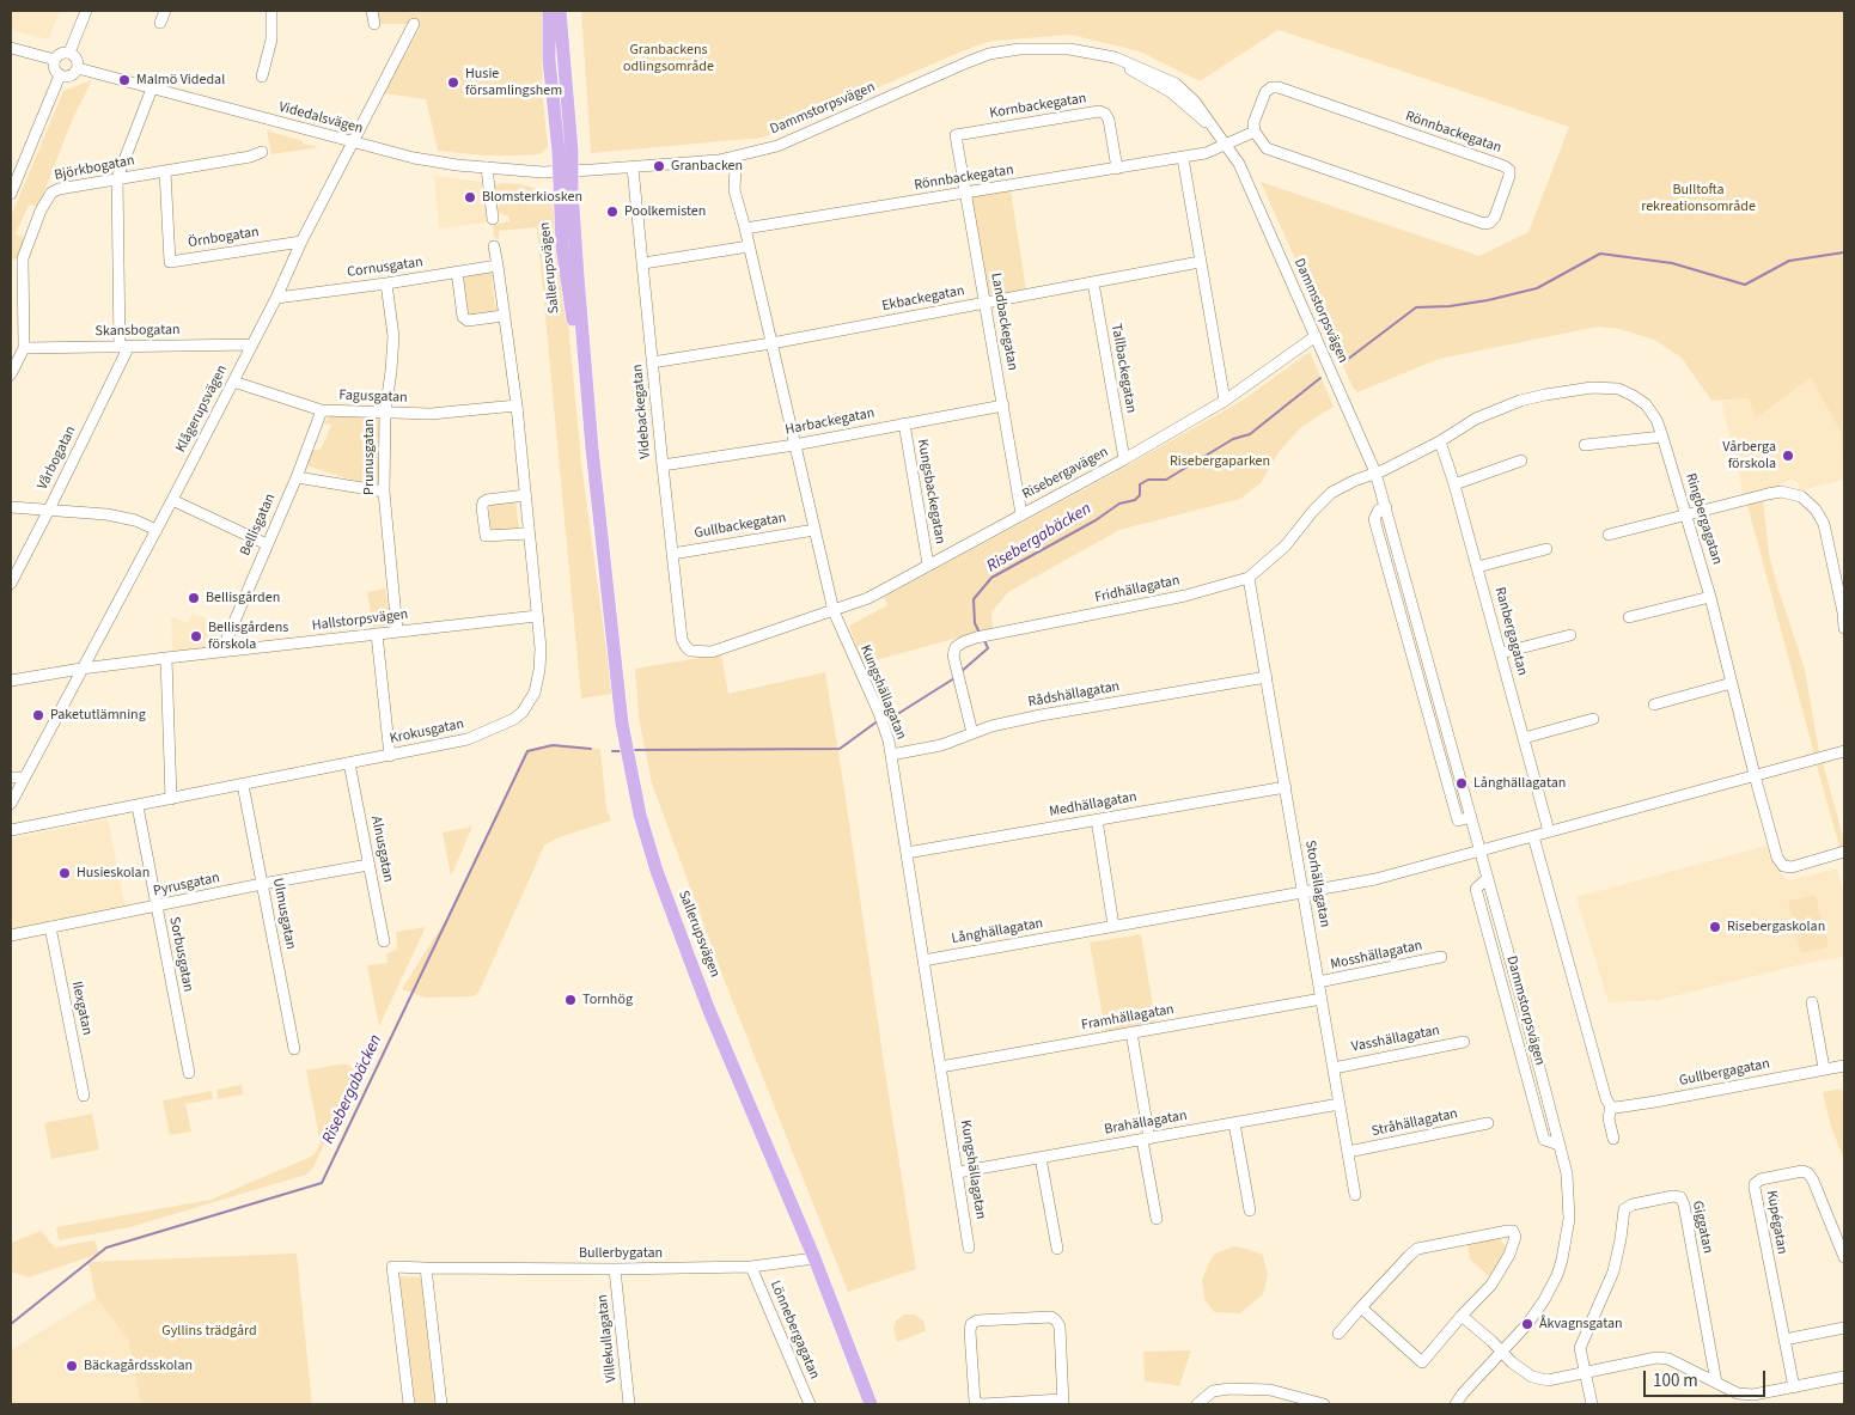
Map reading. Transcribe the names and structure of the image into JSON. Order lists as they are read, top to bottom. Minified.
{"streets":{"main road":["Sallerupsvägen"],"street":["Kornbackegatan","Dammstorpsvägen","Videdalsvägen","Rönnbackegatan","Björkbogatan","Örnbogatan","Cornusgatan","Ekbackegatan","Landbackegatan","Skansbogatan","Tallbackegatan","Fagusgatan","Klågerupsvägen","Videbackegatan","Harbackegatan","Prunusgatan","Vårbogatan","Risebergavägen","Kungsbackegatan","Ringbergagatan","Bellisgatan","Gullbackegatan","Fridhällagatan","Hallstorpsvägen","Ranbergagatan","Kungshällagatan","Rådshällagatan","Krokusgatan","Medhällagatan","Alnusgatan","Storhällagatan","Pyrusgatan","Ulmusgatan","Långhällagatan","Sorbusgatan","Mosshällagatan","Ilexgatan","Framhällagatan","Vasshällagatan","Gullbergagatan","Brahällagatan","Stråhällagatan","Kupégatan","Giggatan","Bullerbygatan","Lönnebergagatan","Villekullagatan"]},"crossings":[["Kornbackegatan","Rönnbackegatan"],["Kornbackegatan","Landbackegatan"],["Dammstorpsvägen","Videdalsvägen"],["Dammstorpsvägen","Rönnbackegatan"],["Dammstorpsvägen","Sallerupsvägen"],["Dammstorpsvägen","Videbackegatan"],["Dammstorpsvägen","Risebergavägen"],["Dammstorpsvägen","Ringbergagatan"],["Dammstorpsvägen","Fridhällagatan"],["Dammstorpsvägen","Kungshällagatan"],["Dammstorpsvägen","Långhällagatan"],["Videdalsvägen","Sallerupsvägen"],["Videdalsvägen","Klågerupsvägen"],["Videdalsvägen","Vårbogatan"],["Rönnbackegatan","Landbackegatan"],["Rönnbackegatan","Kungshällagatan"],["Björkbogatan","Örnbogatan"],["Björkbogatan","Skansbogatan"],["Björkbogatan","Vårbogatan"],["Örnbogatan","Klågerupsvägen"],["Cornusgatan","Klågerupsvägen"],["Cornusgatan","Prunusgatan"],["Cornusgatan","Krokusgatan"],["Sallerupsvägen","Bullerbygatan"],["Ekbackegatan","Landbackegatan"],["Ekbackegatan","Tallbackegatan"],["Ekbackegatan","Videbackegatan"],["Ekbackegatan","Kungshällagatan"],["Landbackegatan","Harbackegatan"],["Landbackegatan","Risebergavägen"],["Skansbogatan","Klågerupsvägen"],["Skansbogatan","Vårbogatan"],["Tallbackegatan","Risebergavägen"],["Fagusgatan","Klågerupsvägen"],["Fagusgatan","Prunusgatan"],["Fagusgatan","Bellisgatan"],["Fagusgatan","Krokusgatan"],["Klågerupsvägen","Hallstorpsvägen"],["Videbackegatan","Harbackegatan"],["Videbackegatan","Risebergavägen"],["Videbackegatan","Gullbackegatan"],["Harbackegatan","Kungsbackegatan"],["Harbackegatan","Kungshällagatan"],["Prunusgatan","Hallstorpsvägen"],["Risebergavägen","Kungsbackegatan"],["Risebergavägen","Kungshällagatan"],["Ringbergagatan","Fridhällagatan"],["Ringbergagatan","Ranbergagatan"],["Ringbergagatan","Långhällagatan"],["Bellisgatan","Hallstorpsvägen"],["Gullbackegatan","Kungshällagatan"],["Fridhällagatan","Rådshällagatan"],["Fridhällagatan","Storhällagatan"],["Hallstorpsvägen","Krokusgatan"],["Ranbergagatan","Långhällagatan"],["Kungshällagatan","Rådshällagatan"],["Kungshällagatan","Medhällagatan"],["Kungshällagatan","Långhällagatan"],["Kungshällagatan","Framhällagatan"],["Kungshällagatan","Brahällagatan"],["Rådshällagatan","Storhällagatan"],["Krokusgatan","Alnusgatan"],["Krokusgatan","Ulmusgatan"],["Krokusgatan","Sorbusgatan"],["Medhällagatan","Storhällagatan"],["Alnusgatan","Pyrusgatan"],["Storhällagatan","Långhällagatan"],["Storhällagatan","Mosshällagatan"],["Storhällagatan","Framhällagatan"],["Storhällagatan","Vasshällagatan"],["Storhällagatan","Brahällagatan"],["Storhällagatan","Stråhällagatan"],["Pyrusgatan","Ulmusgatan"],["Pyrusgatan","Sorbusgatan"],["Pyrusgatan","Ilexgatan"],["Bullerbygatan","Lönnebergagatan"],["Bullerbygatan","Villekullagatan"]],"water":["Risebergabäcken"],"parks":["Granbackens odlingsområde","Bulltofta rekreationsområde","Risebergaparken","Gyllins trädgård"],"places":["Malmö Videdal","Husie församlingshem","Granbacken","Blomsterkiosken","Poolkemisten","Vårberga förskola","Bellisgården","Bellisgårdens förskola","Paketutlämning","Långhällagatan","Husieskolan","Risebergaskolan","Tornhög","Åkvagnsgatan","Bäckagårdsskolan"],"scale_bar":"100 m"}
